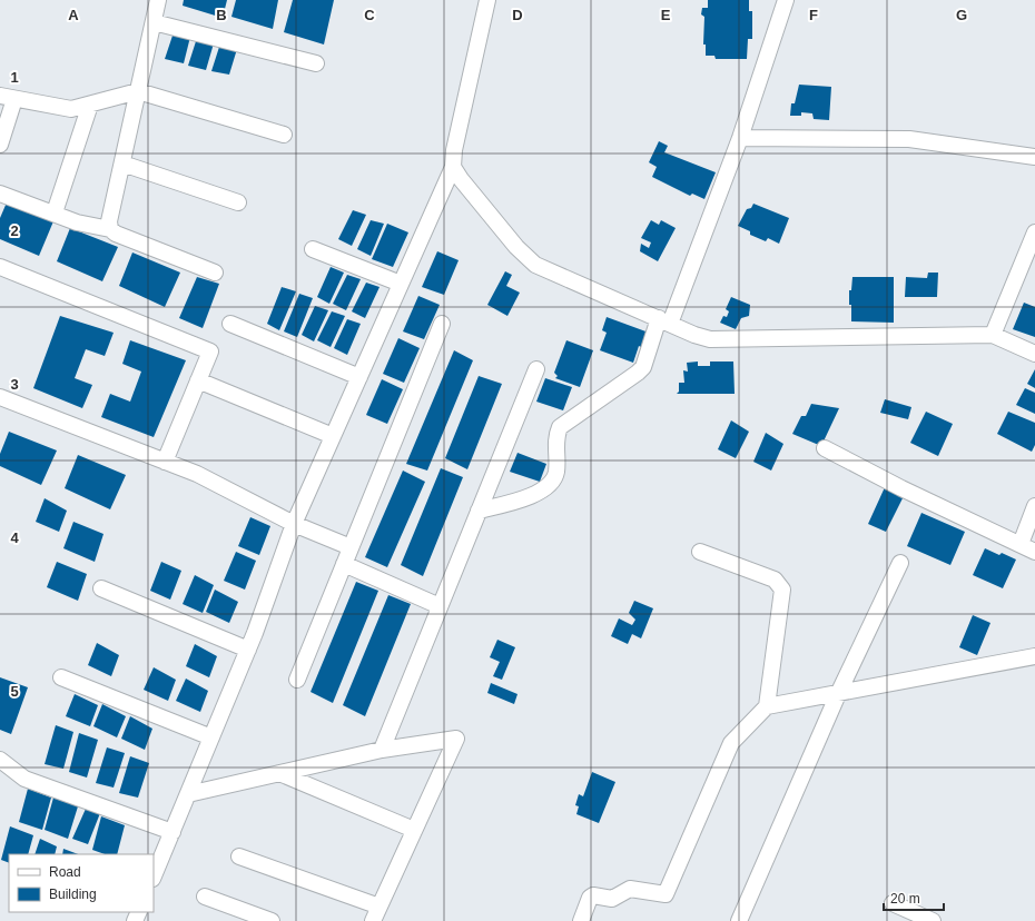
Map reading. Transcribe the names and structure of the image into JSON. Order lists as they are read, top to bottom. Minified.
{"legend":["Road","Building"],"scale_bar":"20 m","grid":{"columns":["A","B","C","D","E","F","G"],"rows":["1","2","3","4","5"]}}
